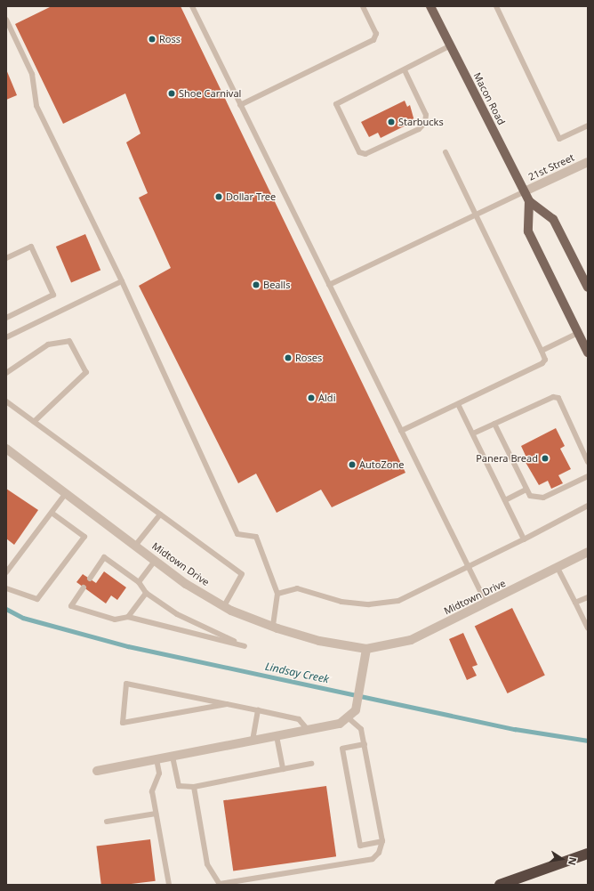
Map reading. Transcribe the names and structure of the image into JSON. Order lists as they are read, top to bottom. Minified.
{"streets":{"main road":["Macon Road"],"street":["21st Street","Midtown Drive"]},"crossings":[["Macon Road","21st Street"]],"water":["Lindsay Creek"],"places":["Ross","Shoe Carnival","Starbucks","Dollar Tree","Bealls","Roses","Aldi","Panera Bread","AutoZone"],"north":"right"}
